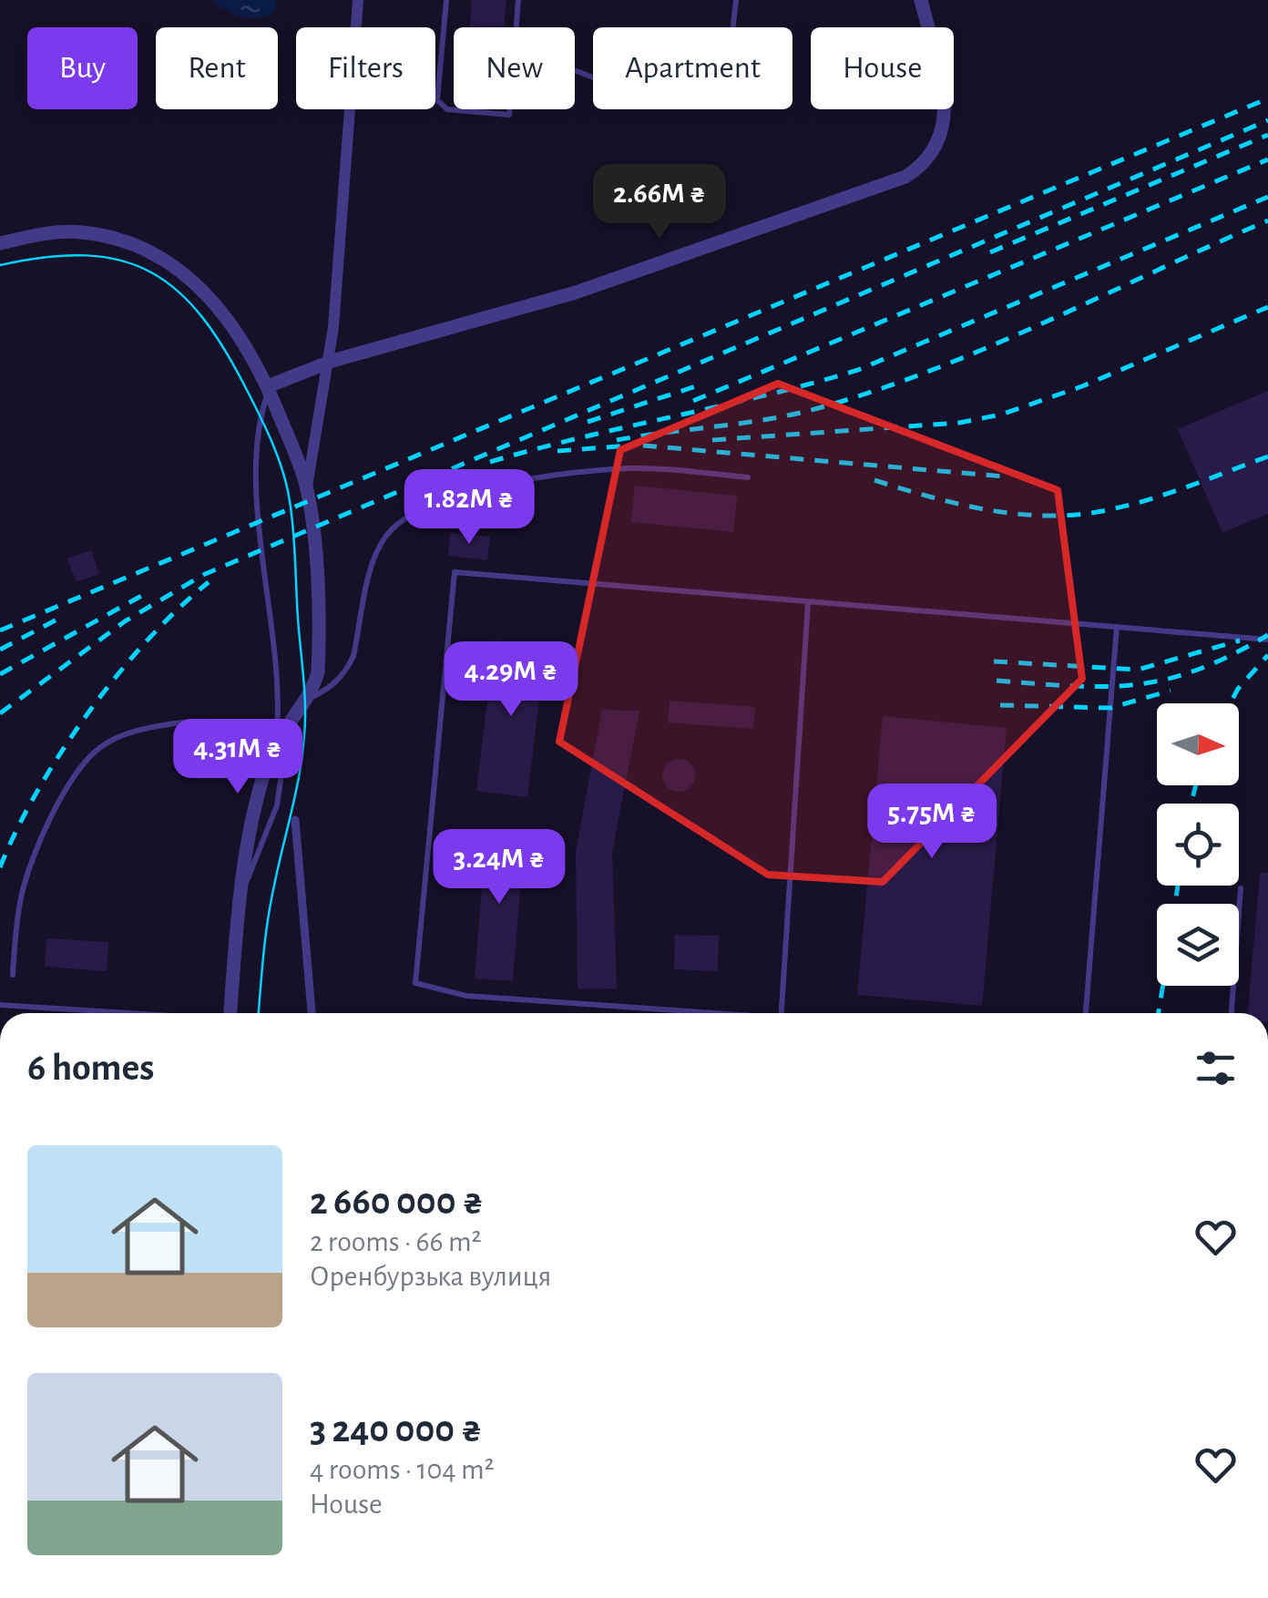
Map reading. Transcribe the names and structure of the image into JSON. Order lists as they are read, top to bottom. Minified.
{"north":"right","page":{"chip":["Buy","Rent","Filters","New","Apartment","House"],"price":["2.66M ₴","1.82M ₴","4.29M ₴","4.31M ₴","5.75M ₴","3.24M ₴"],"heading":"6 homes","list":[{"name":"2 660 000 ₴","note":"2 rooms · 66 m² · Оренбурзька вулиця"},{"name":"3 240 000 ₴","note":"4 rooms · 104 m² · House"}]}}
